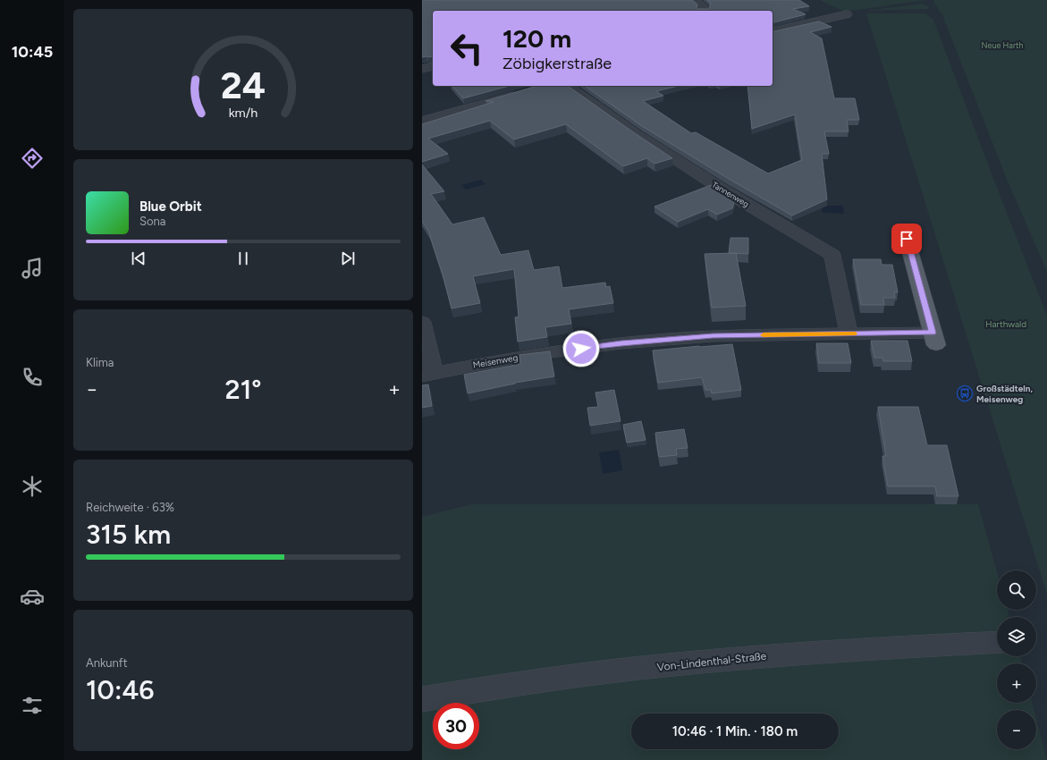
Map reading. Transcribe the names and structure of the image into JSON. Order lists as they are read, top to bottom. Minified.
{"streets":{"street":["Tannenweg","Meisenweg","Von-Lindenthal-Straße"]},"crossings":[["Tannenweg","Meisenweg"]],"parks":["Neue Harth","Harthwald"],"places":{"bus stop":["Großstädteln, Meisenweg"]},"page":{"tabs":"10:45","turn":["120 m","Zöbigkerstraße"],"song":["Blue Orbit","Sona"],"tile":["Klima",["Reichweite · 63%","315 km"],["Ankunft","10:46"]],"heat":["−","21°","+"],"map_buttons":["+","−"],"limit":"30","trip":"10:46 · 1 Min. · 180 m","gauge":["24","km/h"]}}
